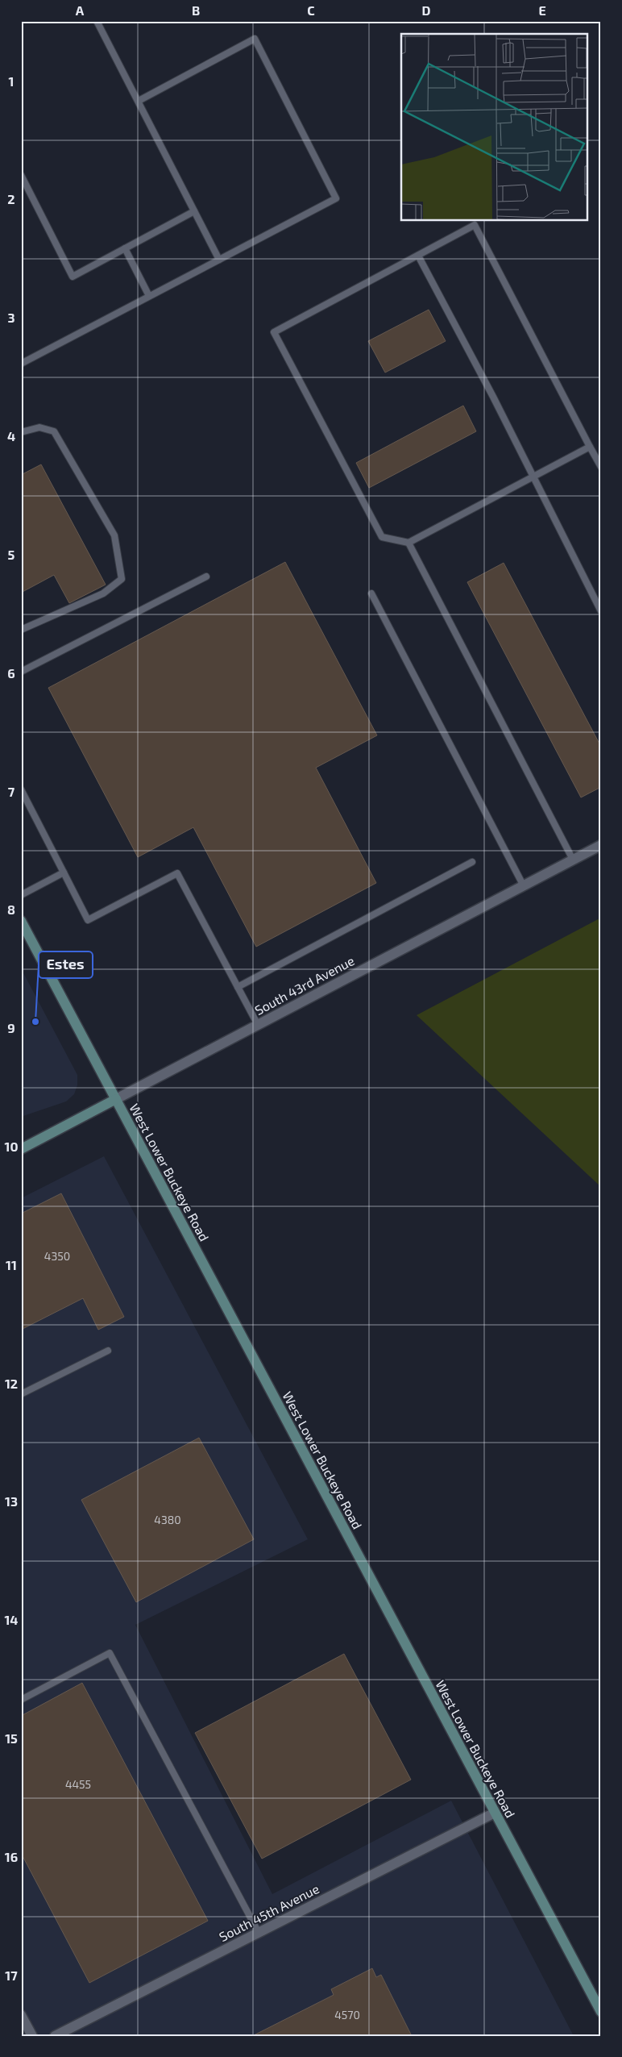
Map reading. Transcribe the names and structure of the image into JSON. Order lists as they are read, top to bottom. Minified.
{"streets":{"main road":["South 43rd Avenue","West Lower Buckeye Road"],"street":["South 45th Avenue"]},"crossings":[["South 43rd Avenue","West Lower Buckeye Road"],["West Lower Buckeye Road","South 45th Avenue"]],"places":["Estes"],"house_numbers":["4350","4380","4455","4570"],"grid":{"columns":["A","B","C","D","E"],"rows":["1","2","3","4","5","6","7","8","9","10","11","12","13","14","15","16","17"]}}
